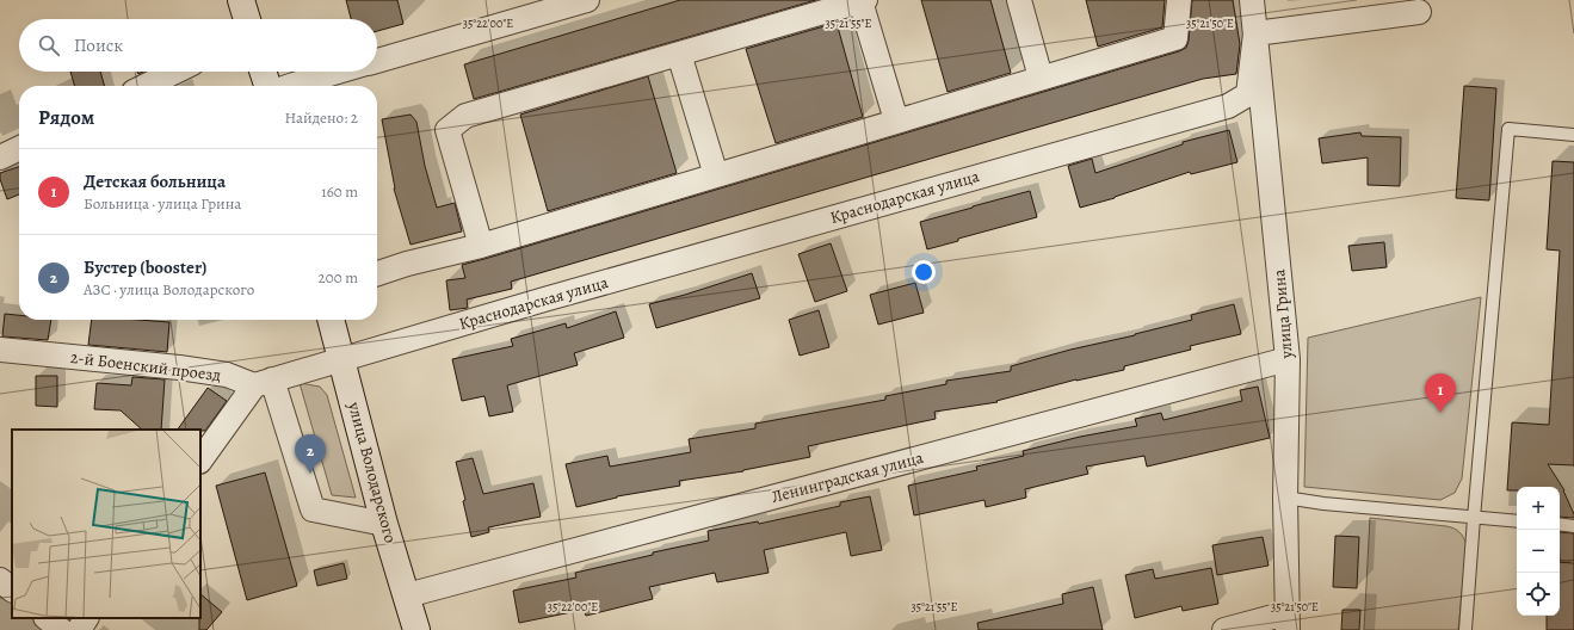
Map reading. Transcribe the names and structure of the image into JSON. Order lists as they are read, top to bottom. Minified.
{"streets":{"main road":["улица Володарского"],"street":["Краснодарская улица","улица Грина","2-й Боенский проезд","Ленинградская улица"]},"crossings":[["Краснодарская улица","улица Грина"],["Краснодарская улица","улица Володарского"],["улица Грина","Ленинградская улица"],["улица Володарского","Ленинградская улица"]],"page":{"search":"Поиск","heading":["Рядом","Найдено: 2"],"list":[{"mark":"1","name":"Детская больница","note":"Больница · улица Грина","value":"160 m"},{"mark":"2","name":"Бустер (booster)","note":"АЗС · улица Володарского","value":"200 m"}],"pins":["1","2"],"map_buttons":["+","−"]},"coordinates":["35°22'00\"E","35°21'55\"E","35°21'50\"E"]}
